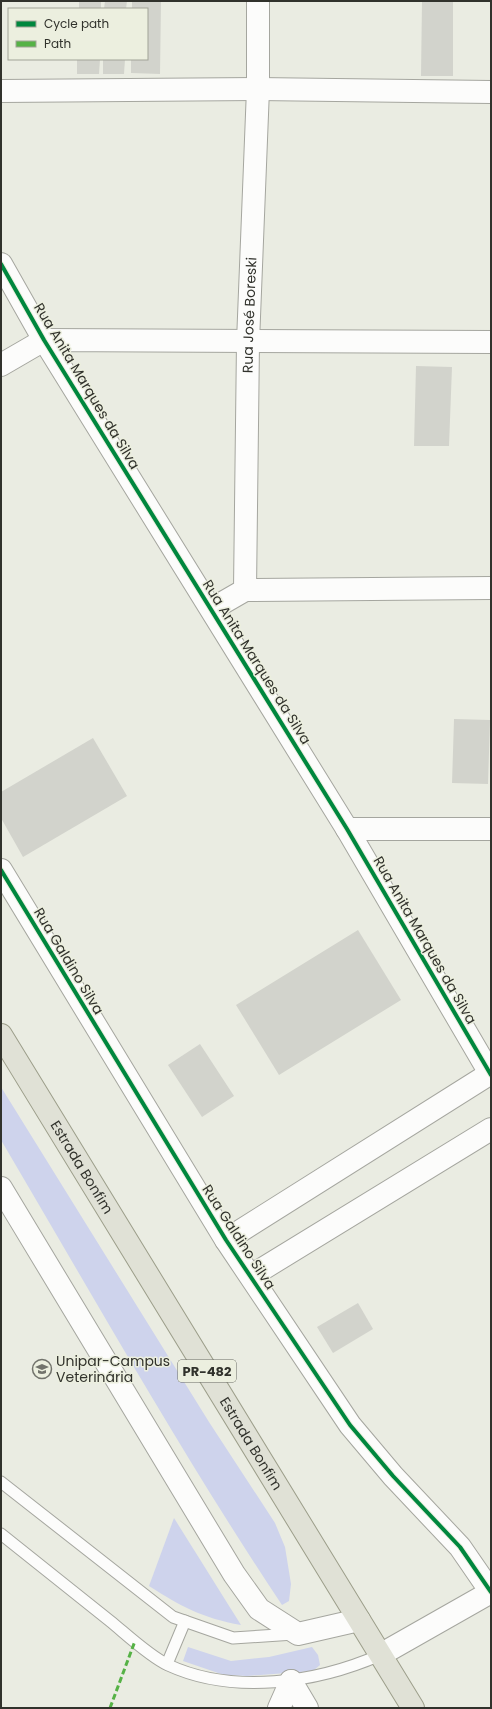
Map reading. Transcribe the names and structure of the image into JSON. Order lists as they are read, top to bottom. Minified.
{"streets":{"main road":["Estrada Bonfim","PR-482"],"street":["Rua José Boreski","Rua Anita Marques da Silva","Rua Galdino Silva"]},"places":{"school or university":["Unipar-Campus Veterinária"]},"legend":["Cycle path","Path"]}
